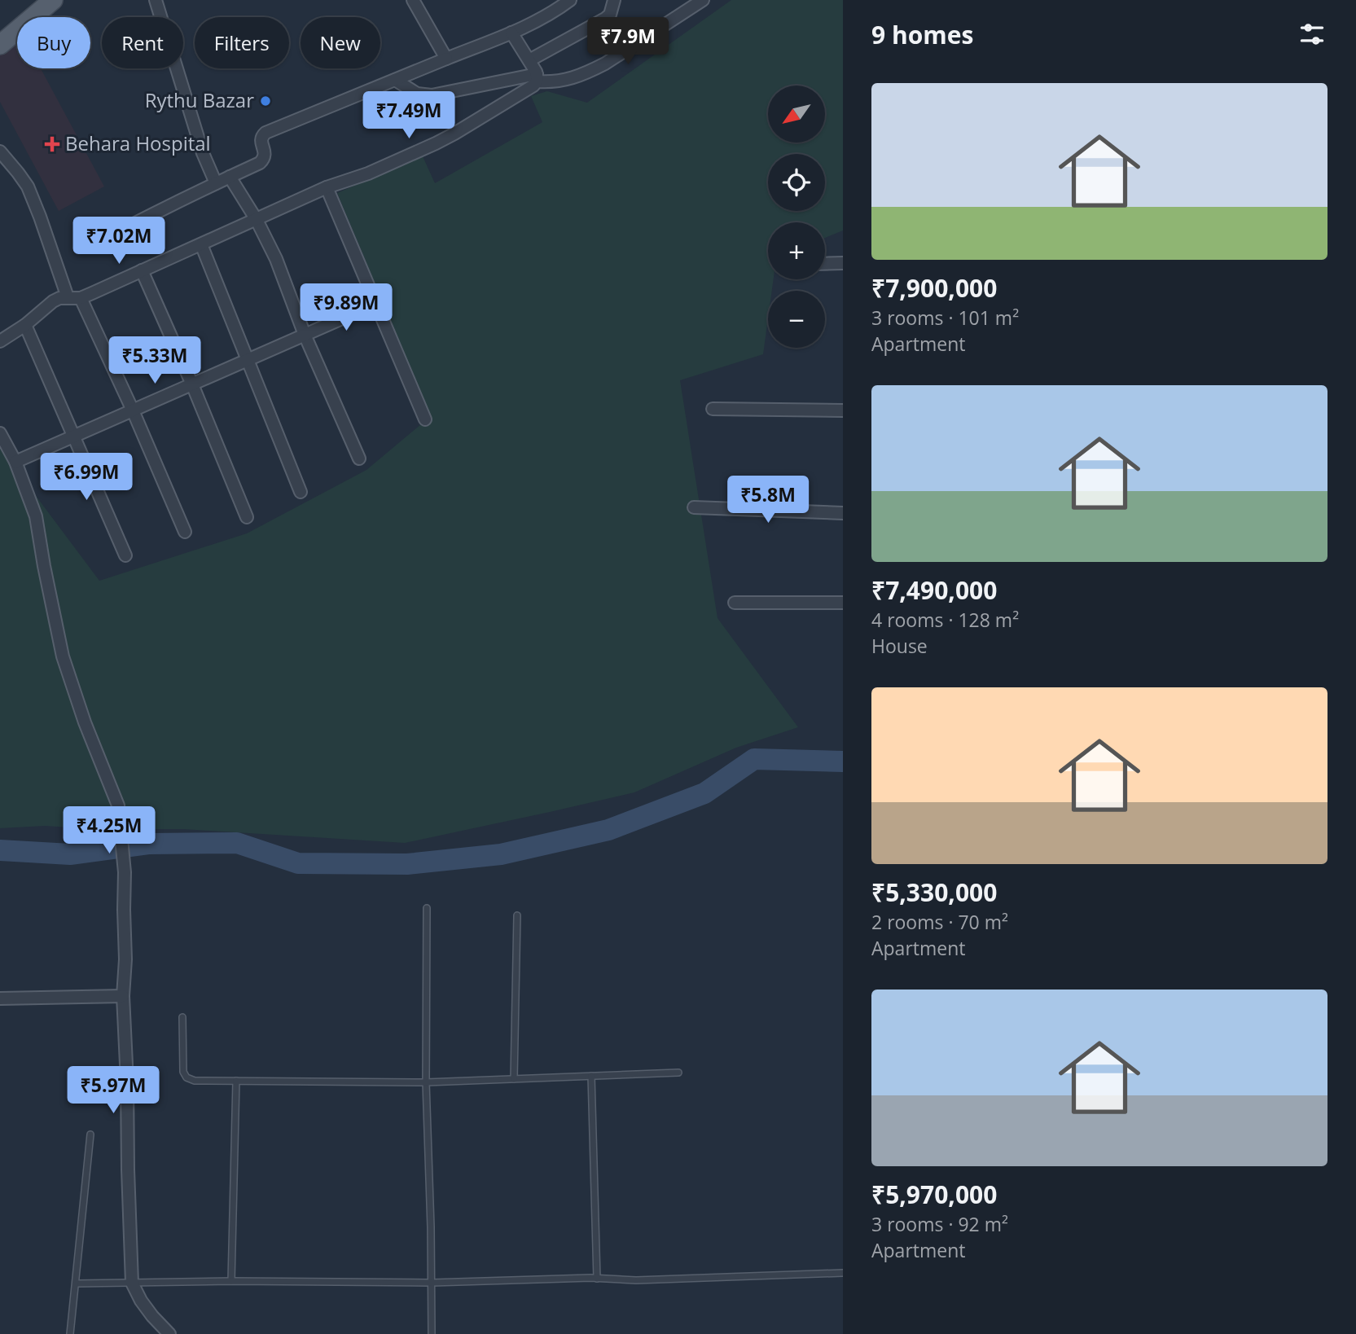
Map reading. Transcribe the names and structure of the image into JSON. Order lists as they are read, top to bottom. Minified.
{"places":{"other":["Rythu Bazar"],"health":["Behara Hospital"]},"north":"bottom left","page":{"heading":"9 homes","price":["₹7.9M","₹7.49M","₹7.02M","₹9.89M","₹5.33M","₹6.99M","₹5.8M","₹4.25M","₹5.97M"],"chip":["Buy","Rent","Filters","New"],"list":[{"name":"₹7,900,000","note":"3 rooms · 101 m² · Apartment"},{"name":"₹7,490,000","note":"4 rooms · 128 m² · House"},{"name":"₹5,330,000","note":"2 rooms · 70 m² · Apartment"},{"name":"₹5,970,000","note":"3 rooms · 92 m² · Apartment"}],"map_buttons":["+","−"]}}
